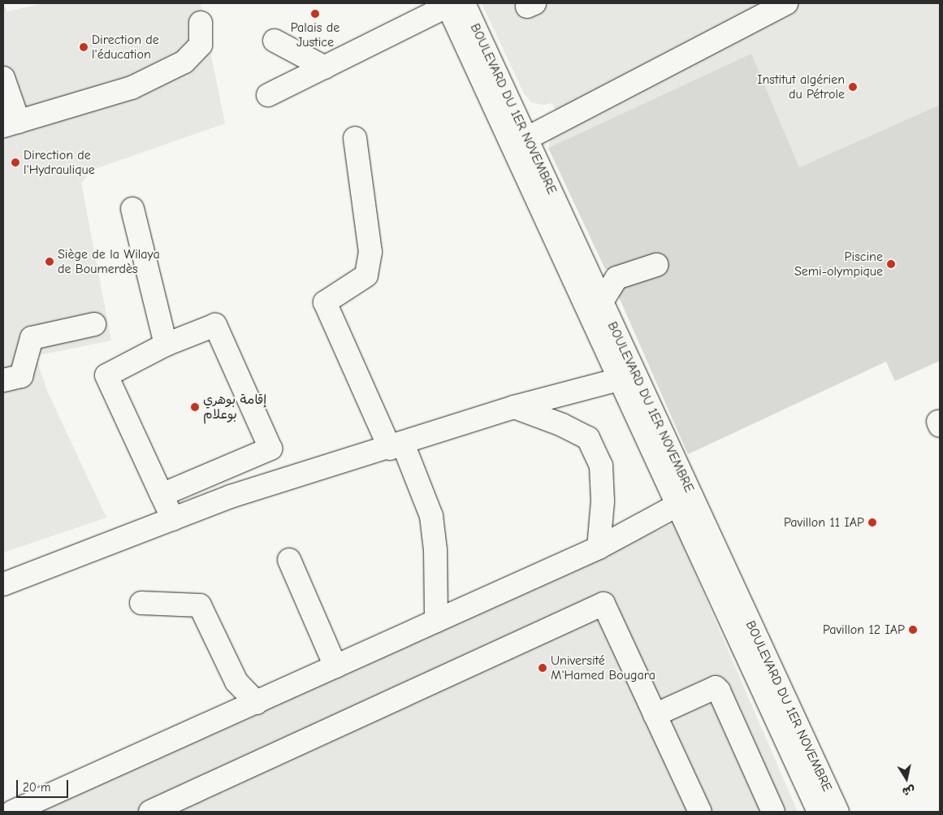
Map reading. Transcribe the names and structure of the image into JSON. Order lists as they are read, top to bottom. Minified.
{"streets":{"main road":["BOULEVARD DU 1ER NOVEMBRE"]},"places":["Palais de Justice","Direction de l'éducation","Institut algérien du Pétrole","Direction de l'Hydraulique","Siège de la Wilaya de Boumerdès","Piscine Semi-olympique","إقامة بوهري بوعلام","Pavillon 11 IAP","Pavillon 12 IAP","Université M'Hamed Bougara"],"scale_bar":"20 m","north":"bottom"}
